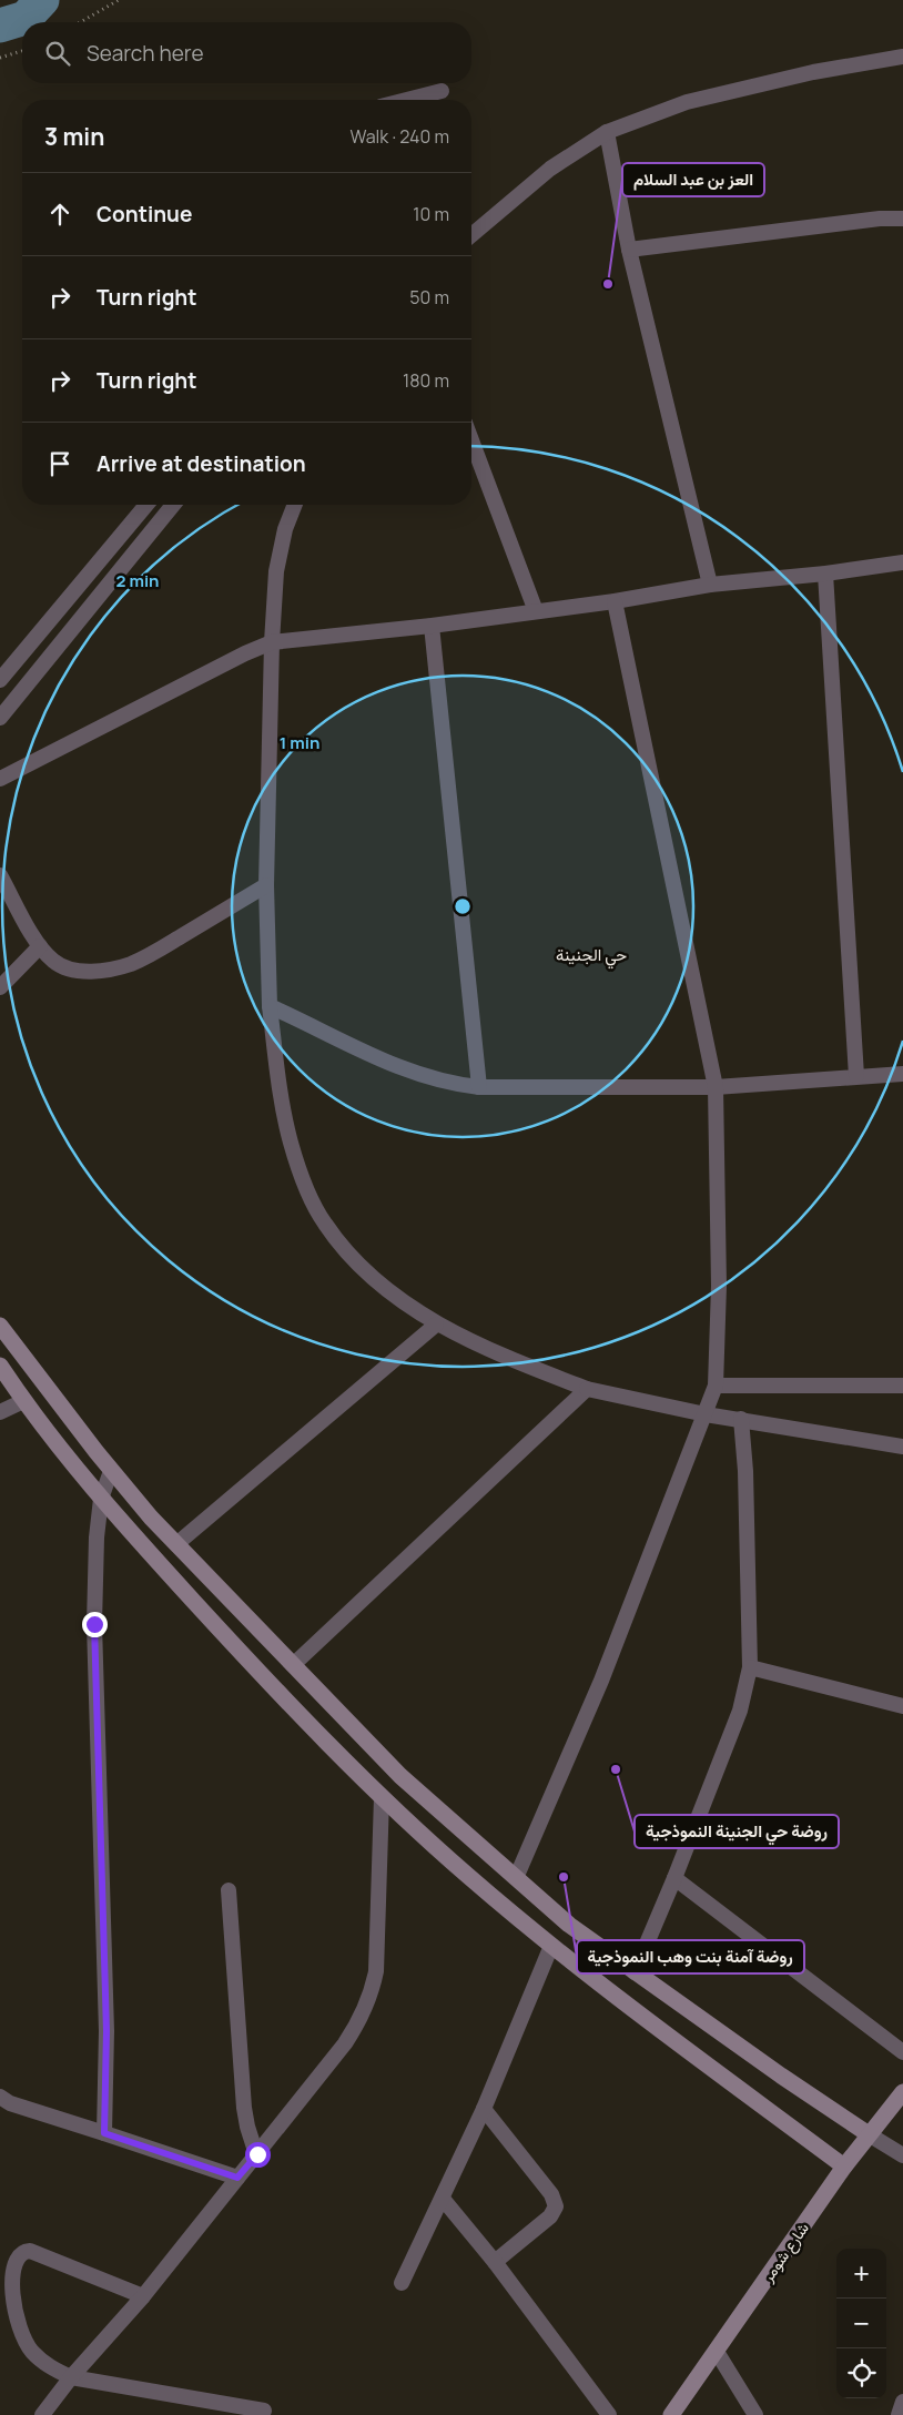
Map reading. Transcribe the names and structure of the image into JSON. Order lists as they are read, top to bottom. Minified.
{"streets":{"street":["شارع شومر"]},"districts":["حي الجنينة"],"places":["العز بن عبد السلام","روضة حي الجنينة النموذجية","روضة آمنة بنت وهب النموذجية"],"page":{"search":"Search here","heading":["3 min","Walk · 240 m"],"list":[["Continue","10 m"],["Turn right","50 m"],["Turn right","180 m"],"Arrive at destination"],"map_buttons":["+","−"]},"rings":["2 min","1 min"]}
